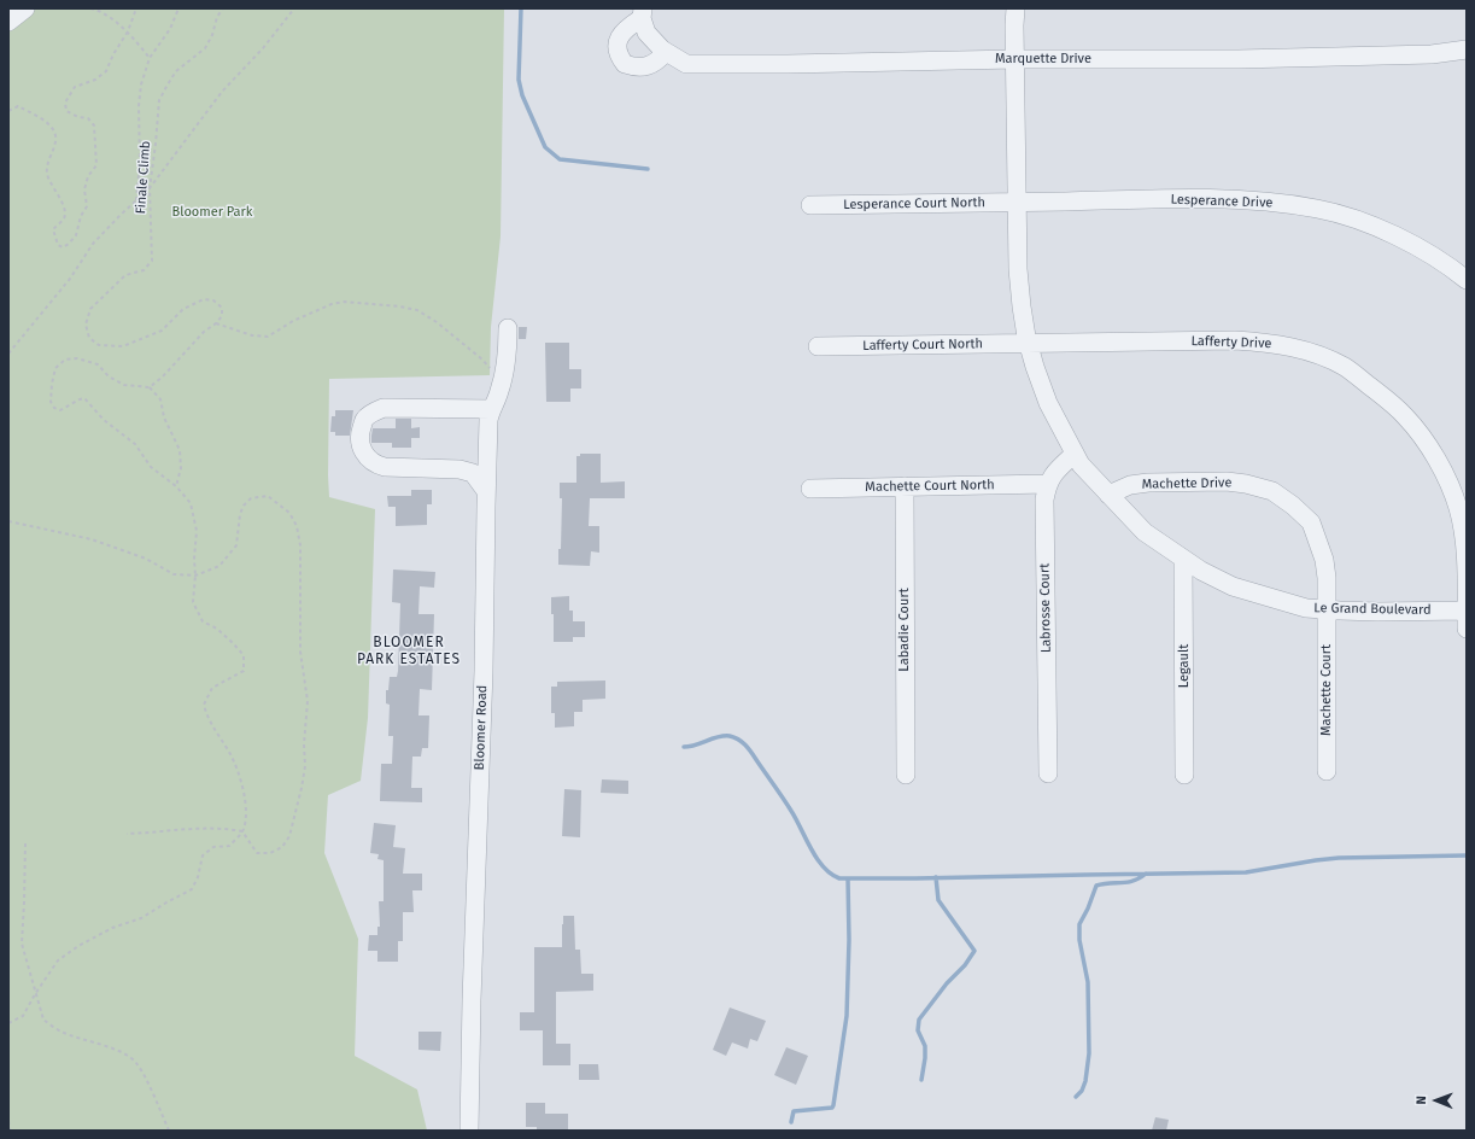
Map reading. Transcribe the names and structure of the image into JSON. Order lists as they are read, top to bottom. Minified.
{"streets":{"street":["Marquette Drive","Lesperance Drive","Lesperance Court North","Lafferty Drive","Lafferty Court North","Machette Drive","Machette Court North","Labrosse Court","Le Grand Boulevard","Labadie Court","Legault","Machette Court","Bloomer Road"],"path":["Finale Climb"]},"crossings":[["Marquette Drive","Le Grand Boulevard"],["Lesperance Drive","Lesperance Court North"],["Lesperance Drive","Le Grand Boulevard"],["Lesperance Court North","Le Grand Boulevard"],["Lafferty Drive","Lafferty Court North"],["Lafferty Drive","Le Grand Boulevard"],["Lafferty Court North","Le Grand Boulevard"],["Machette Drive","Le Grand Boulevard"],["Machette Drive","Machette Court"],["Machette Court North","Labrosse Court"],["Machette Court North","Labadie Court"],["Labrosse Court","Le Grand Boulevard"],["Le Grand Boulevard","Legault"],["Le Grand Boulevard","Machette Court"]],"districts":["BLOOMER PARK ESTATES"],"parks":["Bloomer Park"],"north":"left"}
